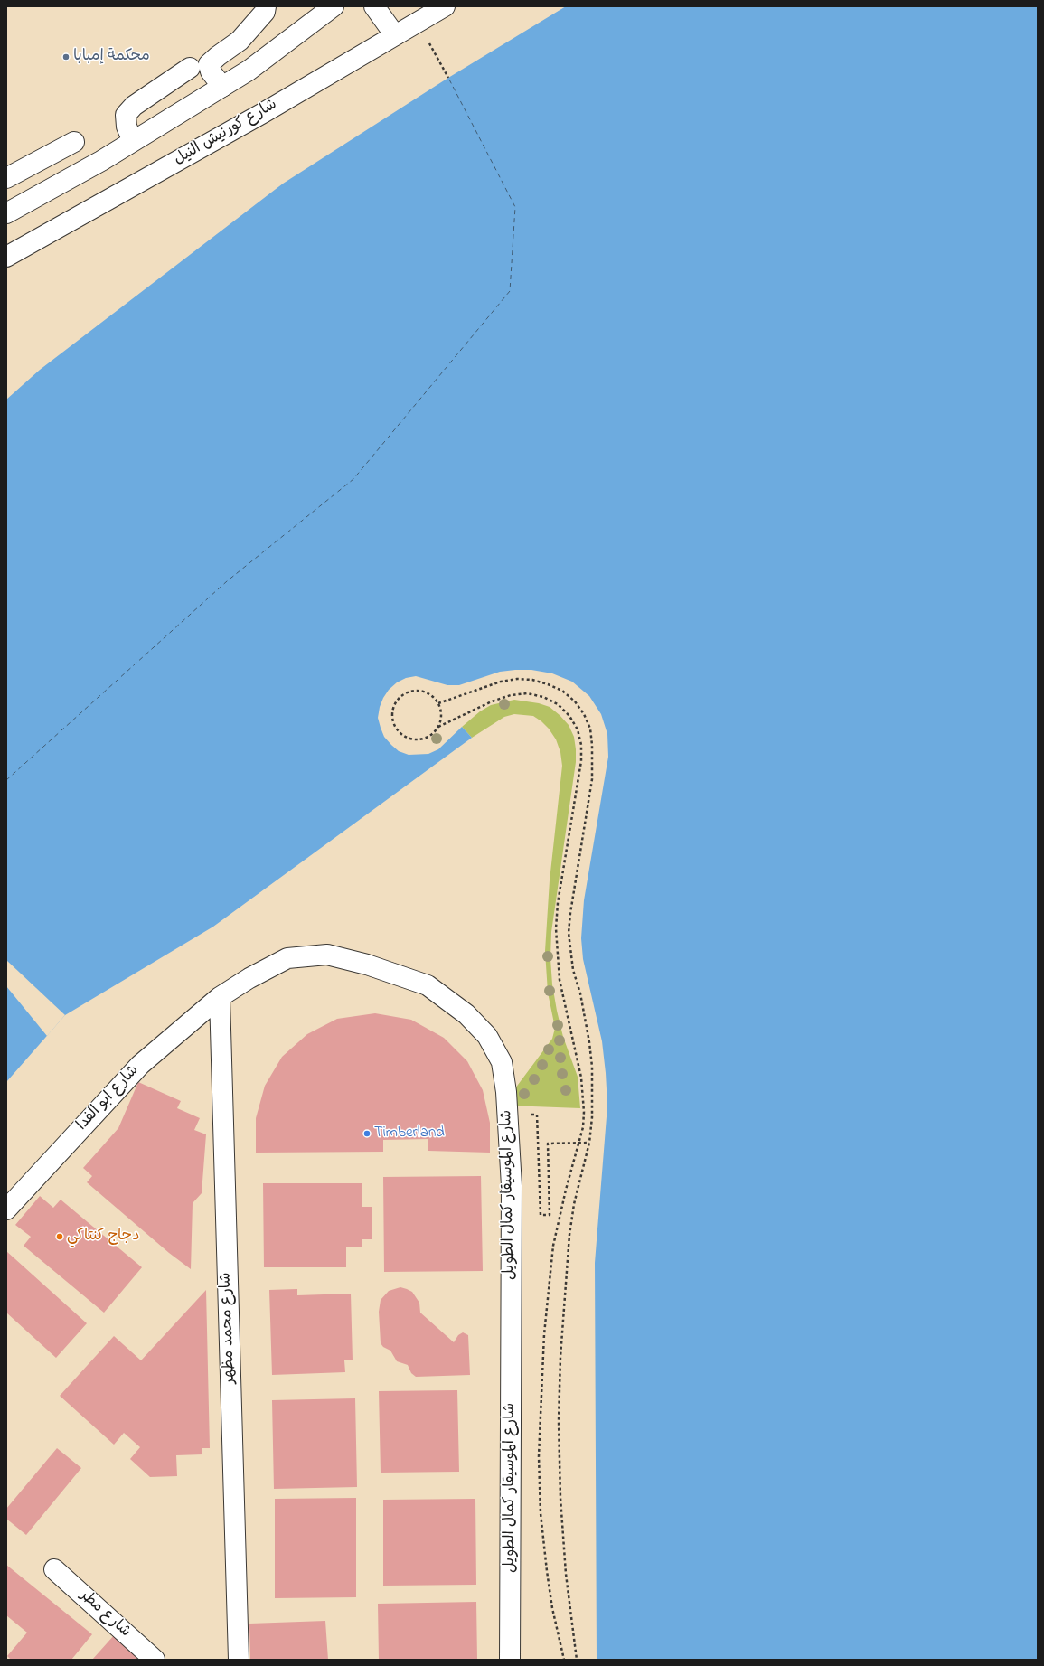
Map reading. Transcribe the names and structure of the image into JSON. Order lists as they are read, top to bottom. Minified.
{"streets":{"street":["شارع كورنيش النيل","شارع ابو الفدا","شارع الموسيقار كمال الطويل","شارع محمد مظهر","شارع مطر"]},"crossings":[["شارع ابو الفدا","شارع الموسيقار كمال الطويل"],["شارع ابو الفدا","شارع محمد مظهر"],["شارع الموسيقار كمال الطويل","شارع محمد مظهر"]],"places":["محكمة إمبابا","Timberland","دجاج كنتاكي"]}
